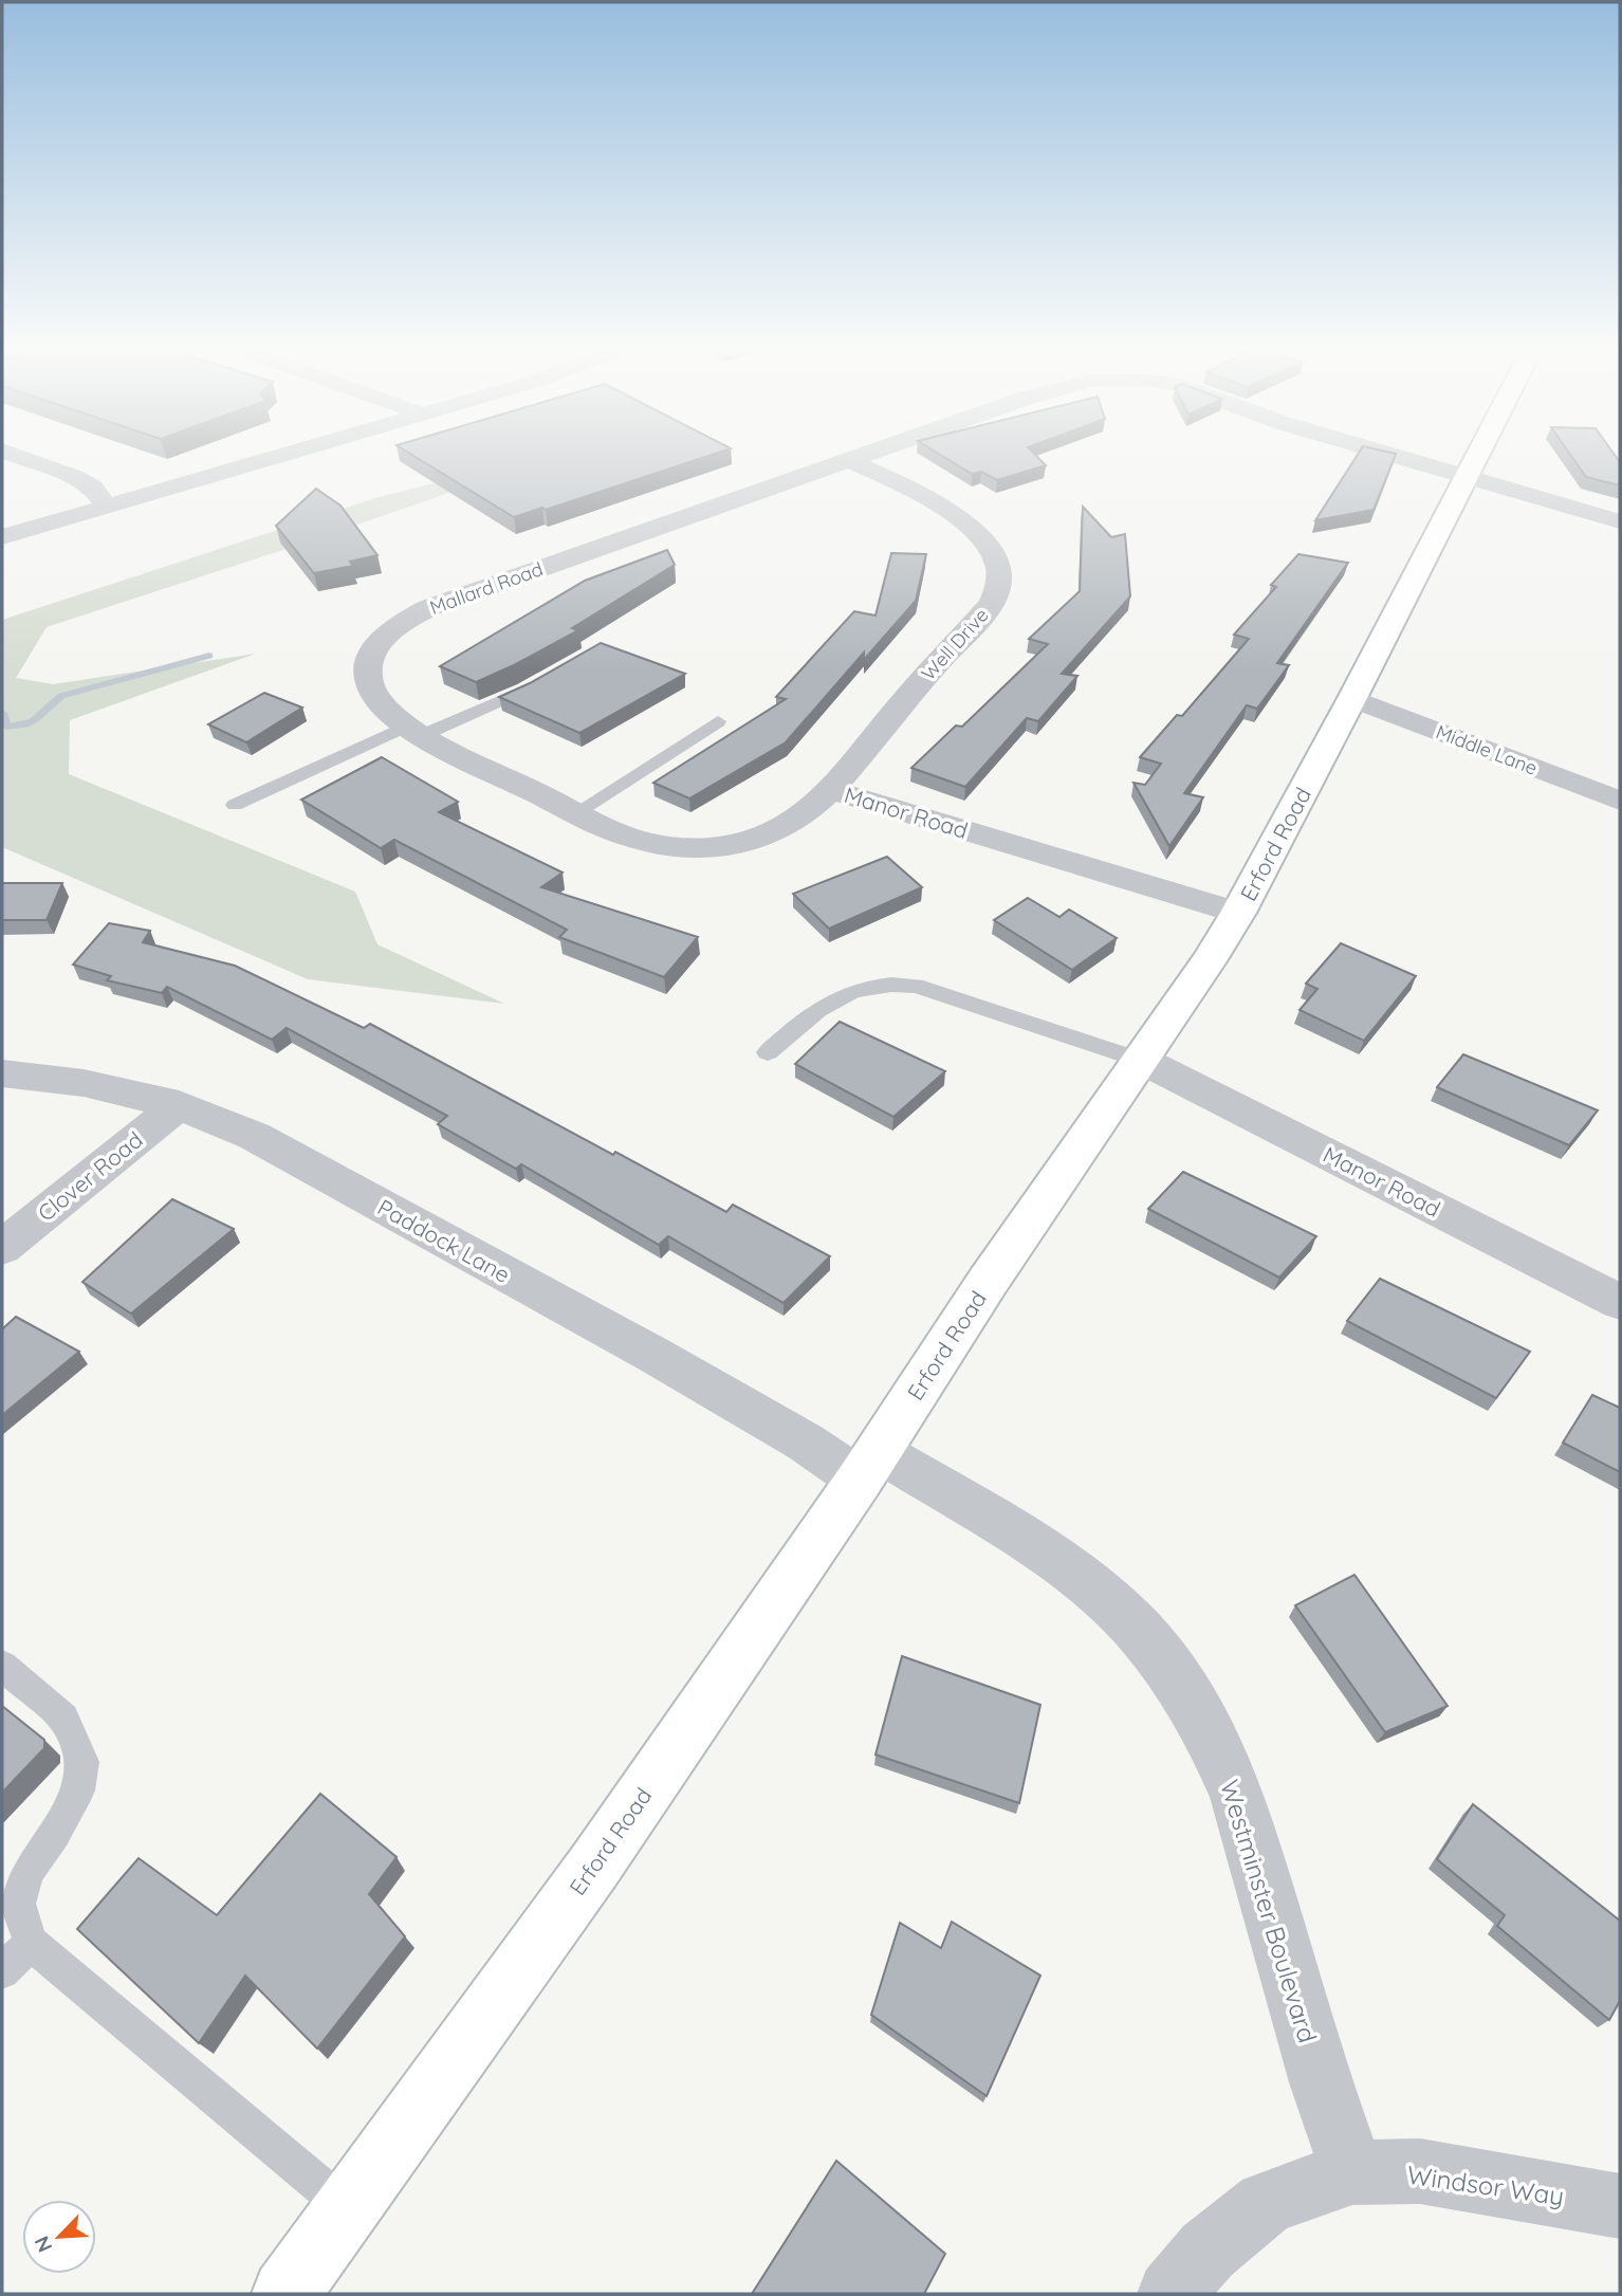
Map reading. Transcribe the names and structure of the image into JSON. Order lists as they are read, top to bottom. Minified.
{"streets":{"street":["Mallard Road","Well Drive","Middle Lane","Manor Road","Erford Road","Clover Road","Paddock Lane","Westminster Boulevard","Windsor Way"]},"crossings":[["Mallard Road","Well Drive"],["Mallard Road","Manor Road"],["Mallard Road","Erford Road"],["Well Drive","Manor Road"],["Middle Lane","Erford Road"],["Manor Road","Erford Road"],["Erford Road","Paddock Lane"],["Erford Road","Westminster Boulevard"],["Clover Road","Paddock Lane"],["Paddock Lane","Westminster Boulevard"],["Westminster Boulevard","Windsor Way"]],"north":"bottom left"}
